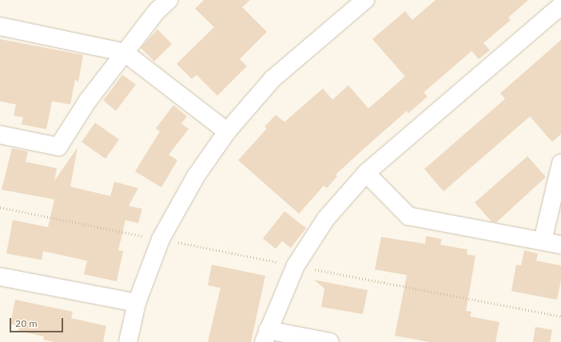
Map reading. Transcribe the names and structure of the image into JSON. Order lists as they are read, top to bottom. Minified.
{"scale_bar":"20 m"}
